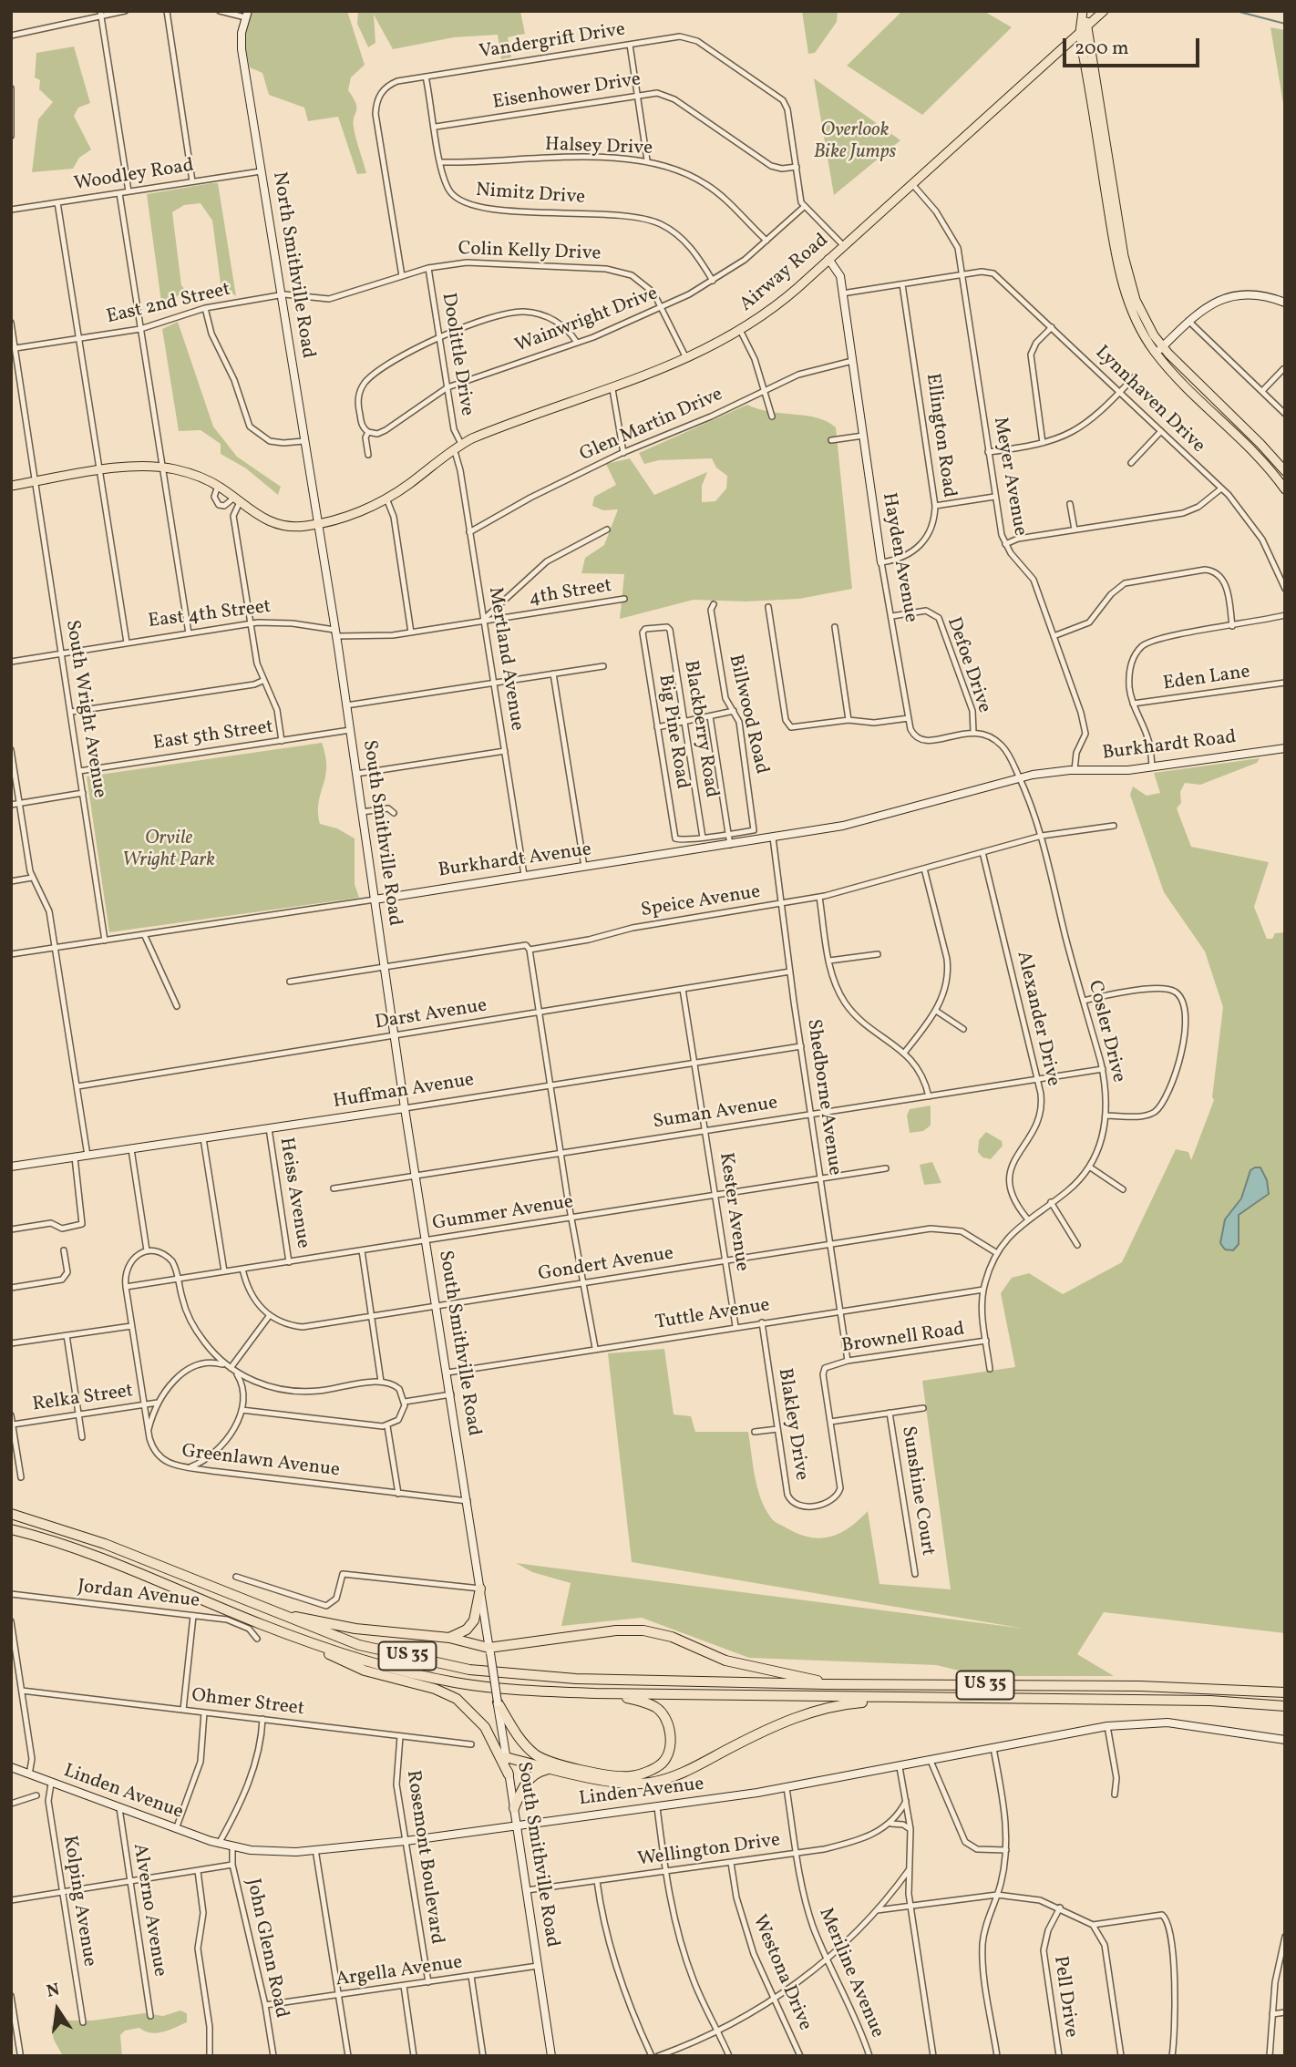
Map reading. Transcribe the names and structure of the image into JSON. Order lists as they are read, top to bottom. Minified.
{"streets":{"highway":["US 35"],"main road":["North Smithville Road","Airway Road","Hayden Avenue","Burkhardt Road","South Smithville Road","Burkhardt Avenue","Huffman Avenue","Linden Avenue"],"street":["Vandergrift Drive","Eisenhower Drive","Halsey Drive","Woodley Road","Nimitz Drive","Colin Kelly Drive","East 2nd Street","Wainwright Drive","Doolittle Drive","Lynnhaven Drive","Glen Martin Drive","Ellington Road","Meyer Avenue","4th Street","East 4th Street","Mertland Avenue","Defoe Drive","Eden Lane","South Wright Avenue","Billwood Road","Blackberry Road","Big Pine Road","East 5th Street","Speice Avenue","Darst Avenue","Alexander Drive","Cosler Drive","Shedborne Avenue","Suman Avenue","Heiss Avenue","Kester Avenue","Gummer Avenue","Gondert Avenue","Tuttle Avenue","Brownell Road","Relka Street","Blakley Drive","Greenlawn Avenue","Sunshine Court","Jordan Avenue","Ohmer Street","Wellington Drive","Rosemont Boulevard","Kolping Avenue","Alverno Avenue","John Glenn Road","Argella Avenue","Westona Drive","Meriline Avenue","Pell Drive"]},"crossings":[["Vandergrift Drive","Eisenhower Drive"],["Vandergrift Drive","Nimitz Drive"],["Vandergrift Drive","Wainwright Drive"],["Eisenhower Drive","Nimitz Drive"],["Halsey Drive","Nimitz Drive"],["Halsey Drive","Wainwright Drive"],["Woodley Road","North Smithville Road"],["Nimitz Drive","Wainwright Drive"],["Colin Kelly Drive","Airway Road"],["Colin Kelly Drive","East 2nd Street"],["Colin Kelly Drive","Wainwright Drive"],["Colin Kelly Drive","Doolittle Drive"],["North Smithville Road","Airway Road"],["North Smithville Road","East 2nd Street"],["North Smithville Road","South Smithville Road"],["Airway Road","Doolittle Drive"],["Airway Road","Meyer Avenue"],["Airway Road","Hayden Avenue"],["Airway Road","Mertland Avenue"],["Airway Road","South Wright Avenue"],["Airway Road","South Smithville Road"],["East 2nd Street","South Wright Avenue"],["Wainwright Drive","Doolittle Drive"],["Doolittle Drive","Mertland Avenue"],["Lynnhaven Drive","Ellington Road"],["Lynnhaven Drive","Meyer Avenue"],["Lynnhaven Drive","Hayden Avenue"],["Glen Martin Drive","Hayden Avenue"],["Glen Martin Drive","Mertland Avenue"],["Ellington Road","Hayden Avenue"],["Meyer Avenue","Burkhardt Road"],["Hayden Avenue","Defoe Drive"],["4th Street","East 4th Street"],["4th Street","Mertland Avenue"],["East 4th Street","Mertland Avenue"],["East 4th Street","South Wright Avenue"],["East 4th Street","South Smithville Road"],["Mertland Avenue","Burkhardt Avenue"],["South Wright Avenue","East 5th Street"],["South Wright Avenue","Burkhardt Avenue"],["Blackberry Road","Big Pine Road"],["East 5th Street","South Smithville Road"],["Burkhardt Road","Burkhardt Avenue"],["Burkhardt Road","Cosler Drive"],["South Smithville Road","Burkhardt Avenue"],["South Smithville Road","Speice Avenue"],["South Smithville Road","Darst Avenue"],["South Smithville Road","Huffman Avenue"],["South Smithville Road","Suman Avenue"],["South Smithville Road","Gummer Avenue"],["South Smithville Road","Gondert Avenue"],["South Smithville Road","Tuttle Avenue"],["South Smithville Road","Greenlawn Avenue"],["South Smithville Road","Linden Avenue"],["South Smithville Road","Wellington Drive"],["South Smithville Road","Argella Avenue"],["Burkhardt Avenue","Cosler Drive"],["Burkhardt Avenue","Shedborne Avenue"],["Speice Avenue","Alexander Drive"],["Speice Avenue","Cosler Drive"],["Speice Avenue","Shedborne Avenue"],["Darst Avenue","Shedborne Avenue"],["Darst Avenue","Kester Avenue"],["Alexander Drive","Cosler Drive"],["Alexander Drive","Suman Avenue"],["Cosler Drive","Suman Avenue"],["Cosler Drive","Gondert Avenue"],["Cosler Drive","Tuttle Avenue"],["Cosler Drive","Brownell Road"],["Huffman Avenue","Shedborne Avenue"],["Huffman Avenue","Heiss Avenue"],["Huffman Avenue","Kester Avenue"],["Shedborne Avenue","Suman Avenue"],["Shedborne Avenue","Gummer Avenue"],["Shedborne Avenue","Gondert Avenue"],["Shedborne Avenue","Tuttle Avenue"],["Shedborne Avenue","Brownell Road"],["Suman Avenue","Kester Avenue"],["Heiss Avenue","Gummer Avenue"],["Kester Avenue","Gummer Avenue"],["Kester Avenue","Gondert Avenue"],["Kester Avenue","Tuttle Avenue"],["Gummer Avenue","Gondert Avenue"],["Gummer Avenue","Greenlawn Avenue"],["Tuttle Avenue","Blakley Drive"],["Brownell Road","Blakley Drive"],["Relka Street","Greenlawn Avenue"],["Ohmer Street","Rosemont Boulevard"],["Linden Avenue","Rosemont Boulevard"],["Linden Avenue","Kolping Avenue"],["Linden Avenue","Alverno Avenue"],["Linden Avenue","John Glenn Road"],["Linden Avenue","Meriline Avenue"],["Wellington Drive","Westona Drive"],["Wellington Drive","Meriline Avenue"],["Rosemont Boulevard","Argella Avenue"],["John Glenn Road","Argella Avenue"]],"parks":["Overlook Bike Jumps","Orvile Wright Park"],"scale_bar":"200 m","north":"top"}
